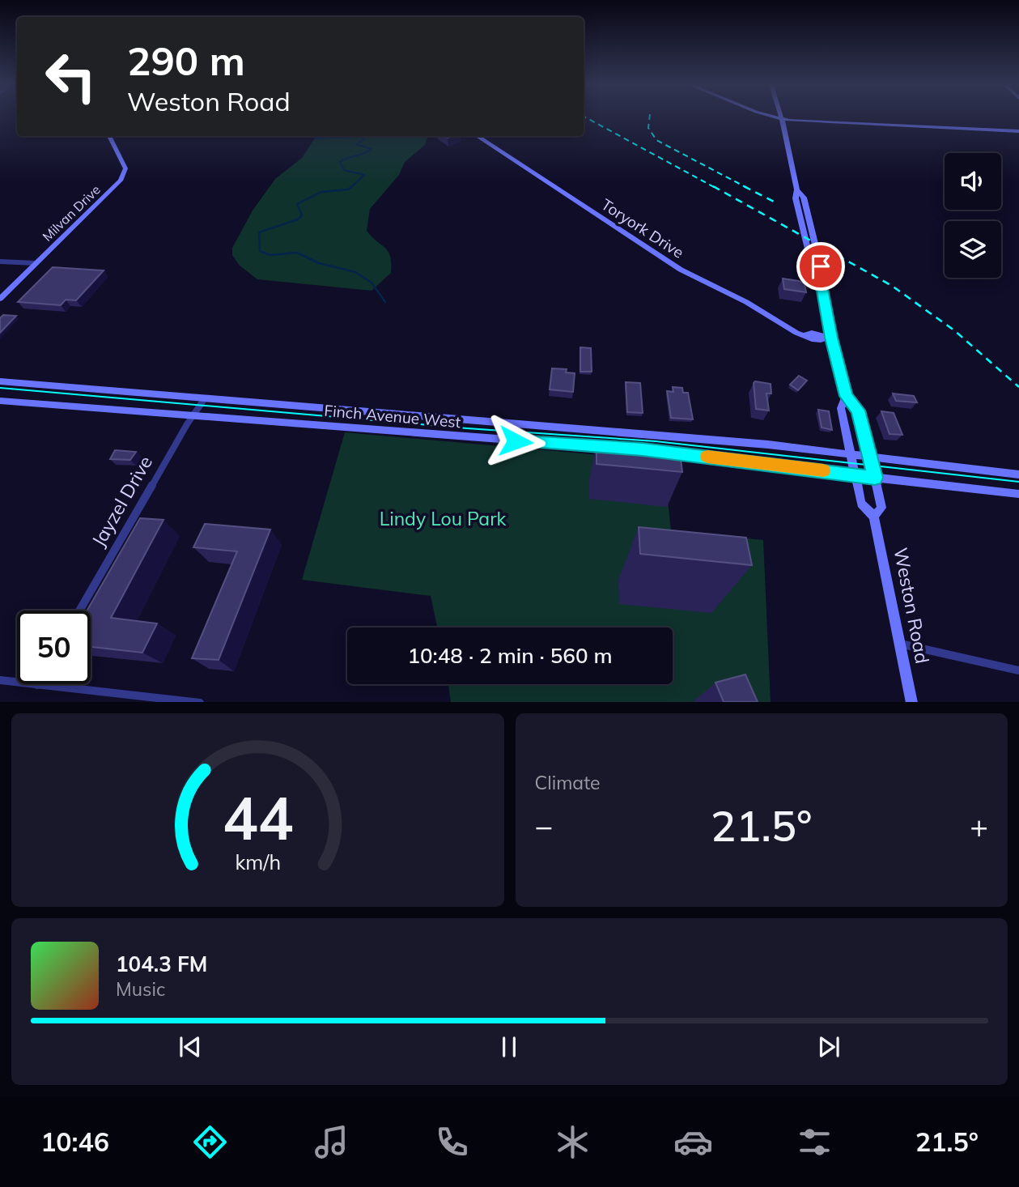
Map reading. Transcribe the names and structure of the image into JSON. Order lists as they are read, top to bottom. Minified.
{"streets":{"main road":["Milvan Drive","Toryork Drive","Finch Avenue West","Weston Road"],"street":["Jayzel Drive"]},"crossings":[["Toryork Drive","Weston Road"],["Finch Avenue West","Jayzel Drive"],["Finch Avenue West","Weston Road"]],"parks":["Lindy Lou Park"],"page":{"turn":["290 m","Weston Road"],"limit":"50","trip":"10:48 · 2 min · 560 m","tile":"Climate","heat":["−","21.5°","+"],"song":["104.3 FM","Music"],"tabs":["10:46","21.5°"],"gauge":["44","km/h"]}}
